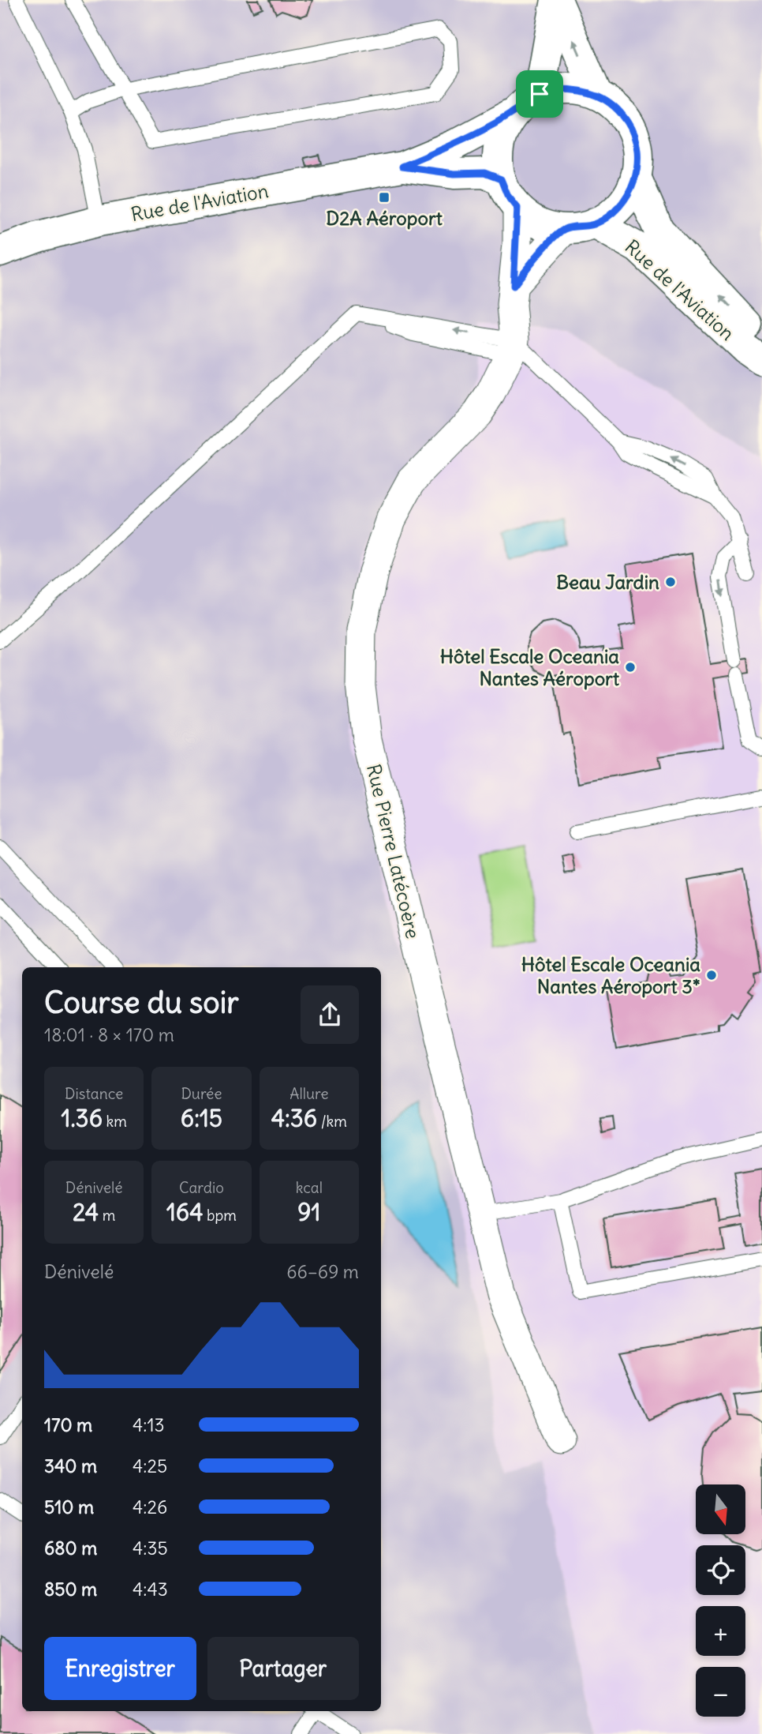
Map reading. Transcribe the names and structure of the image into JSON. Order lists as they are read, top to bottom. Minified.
{"streets":{"main road":["Rue de l'Aviation"],"street":["Rue Pierre Latécoère"]},"places":{"transit":["D2A Aéroport"],"other":["Beau Jardin","Hôtel Escale Oceania Nantes Aéroport","Hôtel Escale Oceania Nantes Aéroport 3*"]},"north":"bottom","page":{"heading":["Course du soir","18:01 · 8 × 170 m"],"stats":[["Distance","1.36 km"],["Durée","6:15"],["Allure","4:36 /km"],["Dénivelé","24 m"],["Cardio","164 bpm"],["kcal","91"]],"chart":["Dénivelé","66–69 m"],"list":[{"name":"170 m","note":"4:13"},{"name":"340 m","note":"4:25"},{"name":"510 m","note":"4:26"},{"name":"680 m","note":"4:35"},{"name":"850 m","note":"4:43"}],"map_buttons":["+","−"],"buttons":["Enregistrer","Partager"]}}
